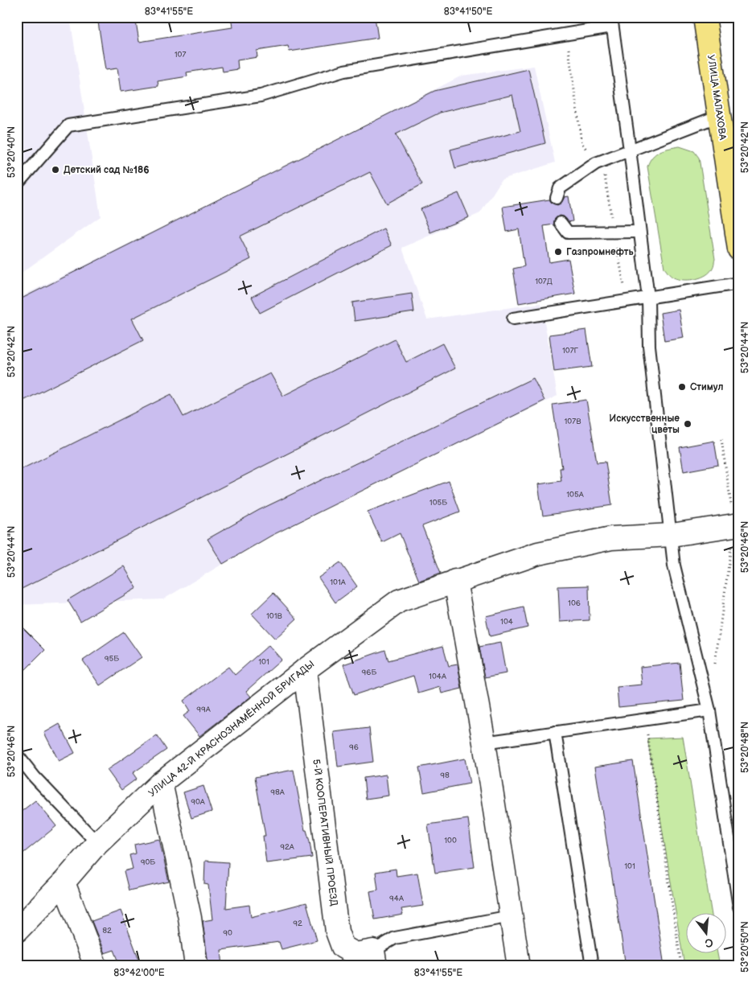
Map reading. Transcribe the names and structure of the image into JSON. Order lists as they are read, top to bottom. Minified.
{"streets":{"main road":["УЛИЦА МАЛАХОВА"],"street":["УЛИЦА 42-Й КРАСНОЗНАМЁННОЙ БРИГАДЫ","5-Й КООПЕРАТИВНЫЙ ПРОЕЗД"]},"crossings":[["УЛИЦА 42-Й КРАСНОЗНАМЁННОЙ БРИГАДЫ","5-Й КООПЕРАТИВНЫЙ ПРОЕЗД"]],"places":["Детский сад №186","Газпромнефть","Стимул","Искусственные цветы"],"house_numbers":["107","107Д","107Г","107В","105А","105Б","101А","106","101В","104","95Б","101","96Б","104А","99А","96","98","98А","90А","100","92А","90Б","101","94А","92","82","90"],"north":"bottom","coordinates":["83°41'55\"E","83°41'50\"E","53°20'42\"N","53°20'40\"N","53°20'44\"N","53°20'46\"N","53°20'48\"N","53°20'50\"N","83°42'00\"E"]}
